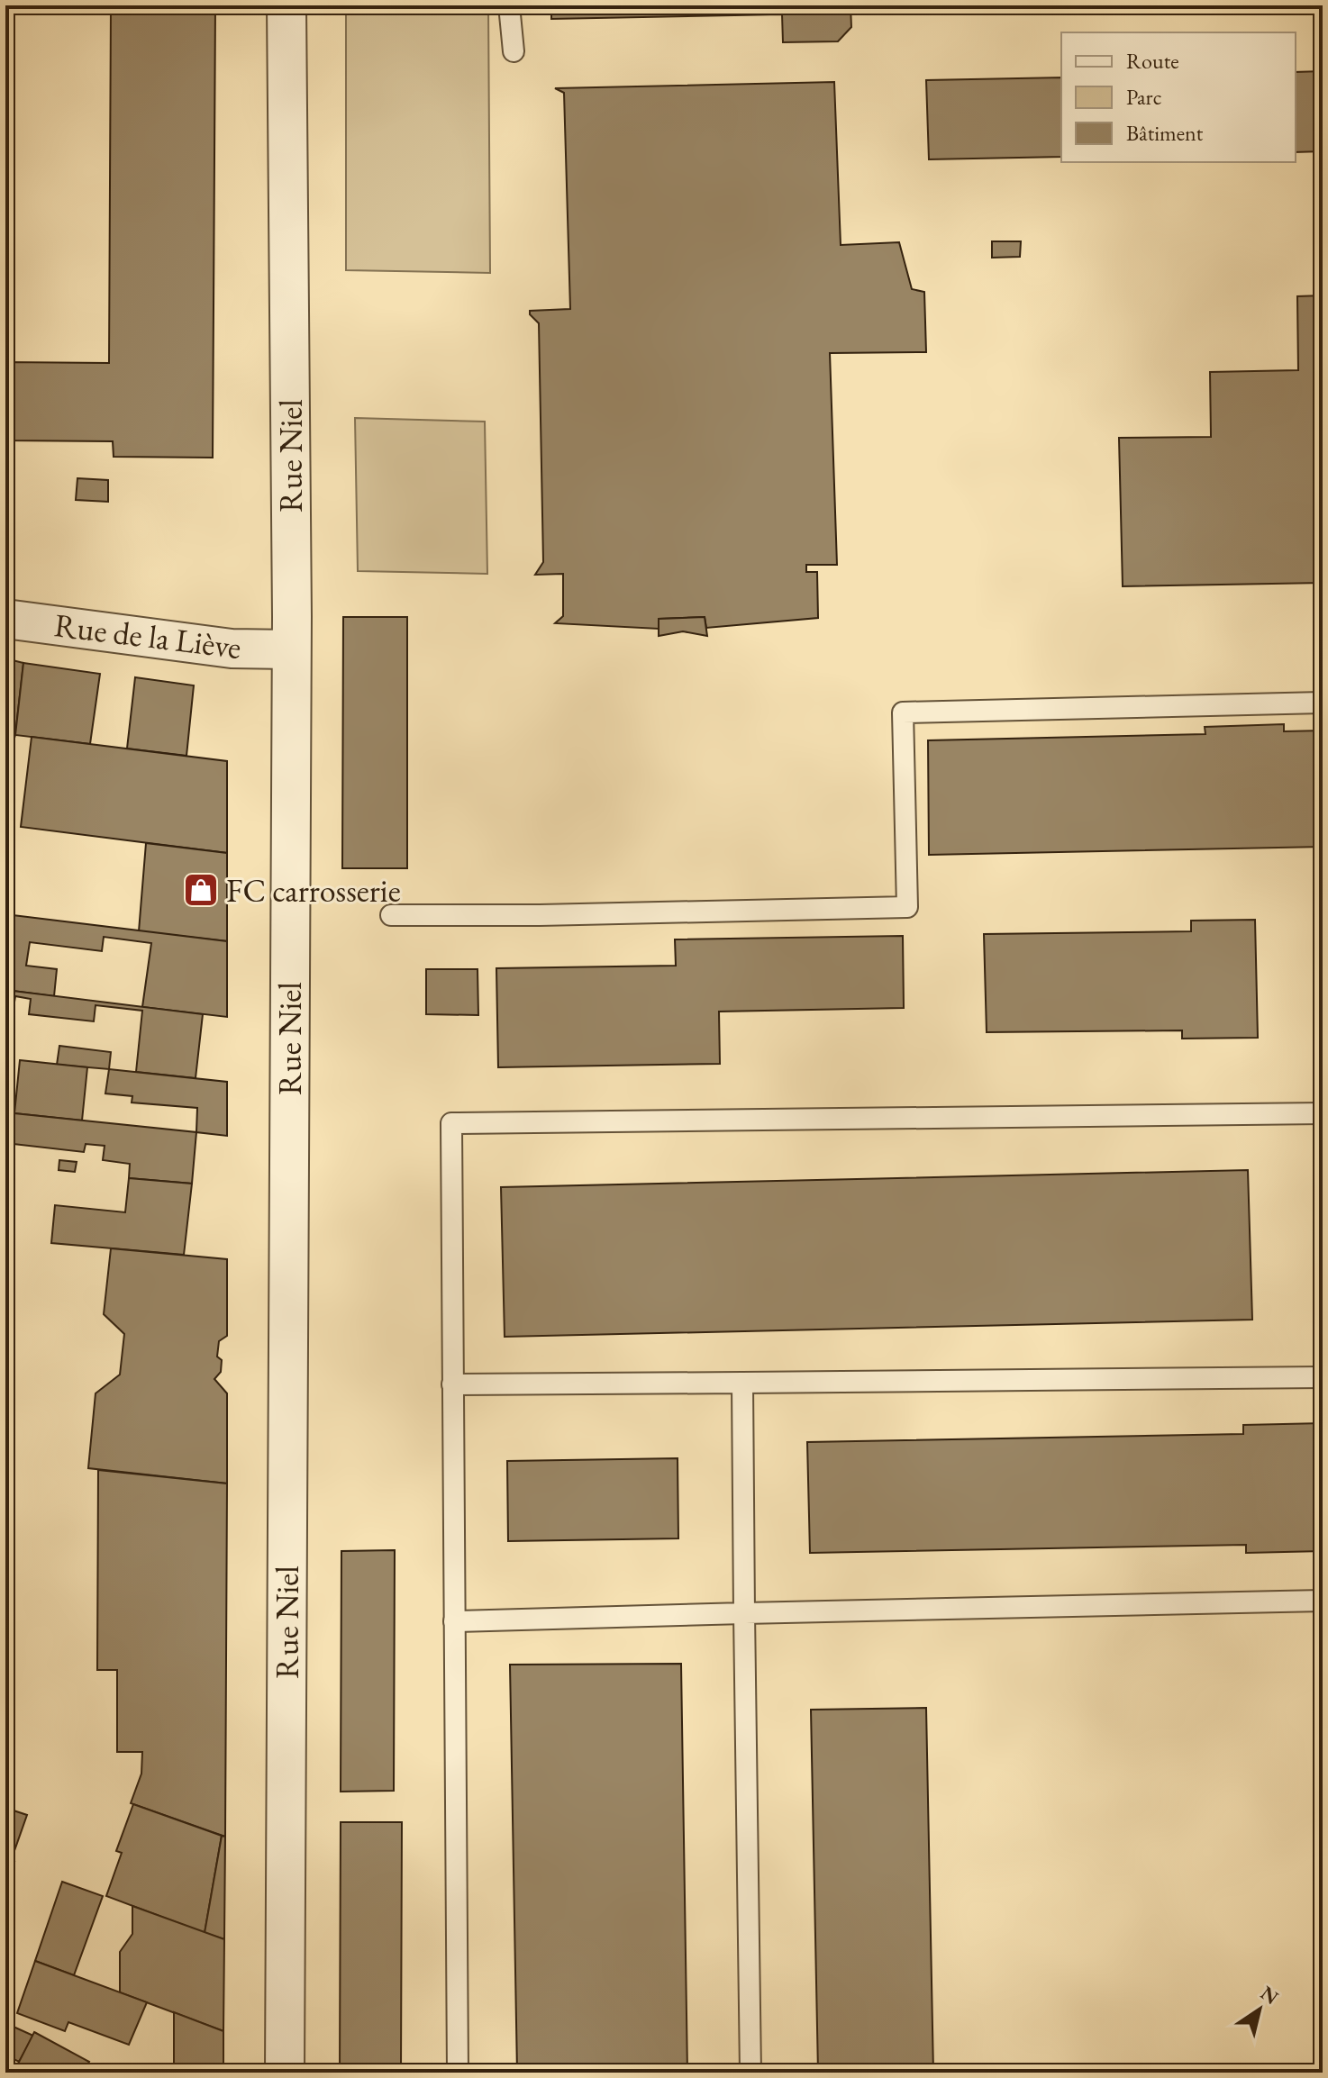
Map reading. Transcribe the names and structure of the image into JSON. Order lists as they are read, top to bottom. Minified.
{"streets":{"street":["Rue Niel","Rue de la Liève"]},"crossings":[["Rue Niel","Rue de la Liève"]],"places":{"shop":["FC carrosserie"]},"legend":["Route","Parc","Bâtiment"],"north":"top right"}
